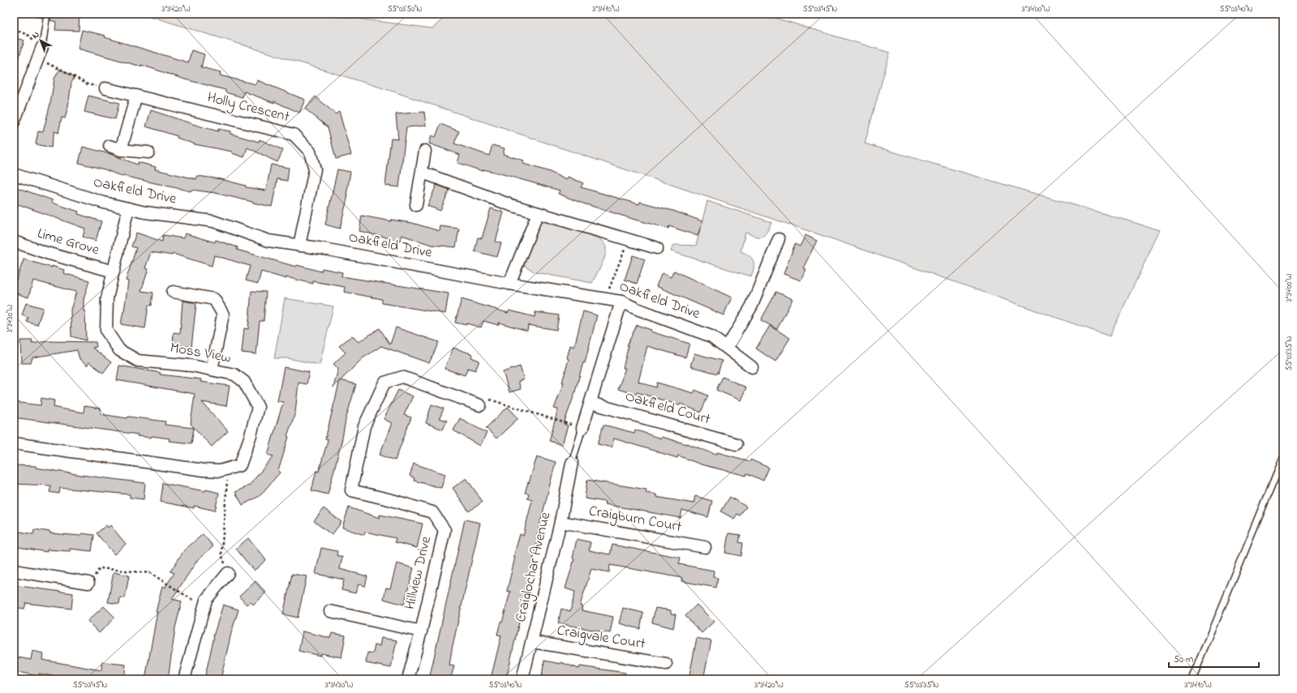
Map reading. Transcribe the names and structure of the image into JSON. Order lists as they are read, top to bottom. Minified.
{"streets":{"street":["Holly Crescent","Oakfield Drive","Lime Grove","Moss View","Oakfield Court","Craigburn Court","Craiglochar Avenue","Hillview Drive","Craigvale Court"]},"crossings":[["Holly Crescent","Oakfield Drive"],["Oakfield Drive","Moss View"],["Lime Grove","Moss View"],["Craigburn Court","Craiglochar Avenue"],["Craiglochar Avenue","Craigvale Court"]],"scale_bar":"50 m","north":"top left","coordinates":["3°34'20\"W","55°03'50\"N","3°34'10\"W","55°03'45\"N","3°34'00\"W","55°03'40\"N","3°34'30\"W","55°03'35\"N"]}
